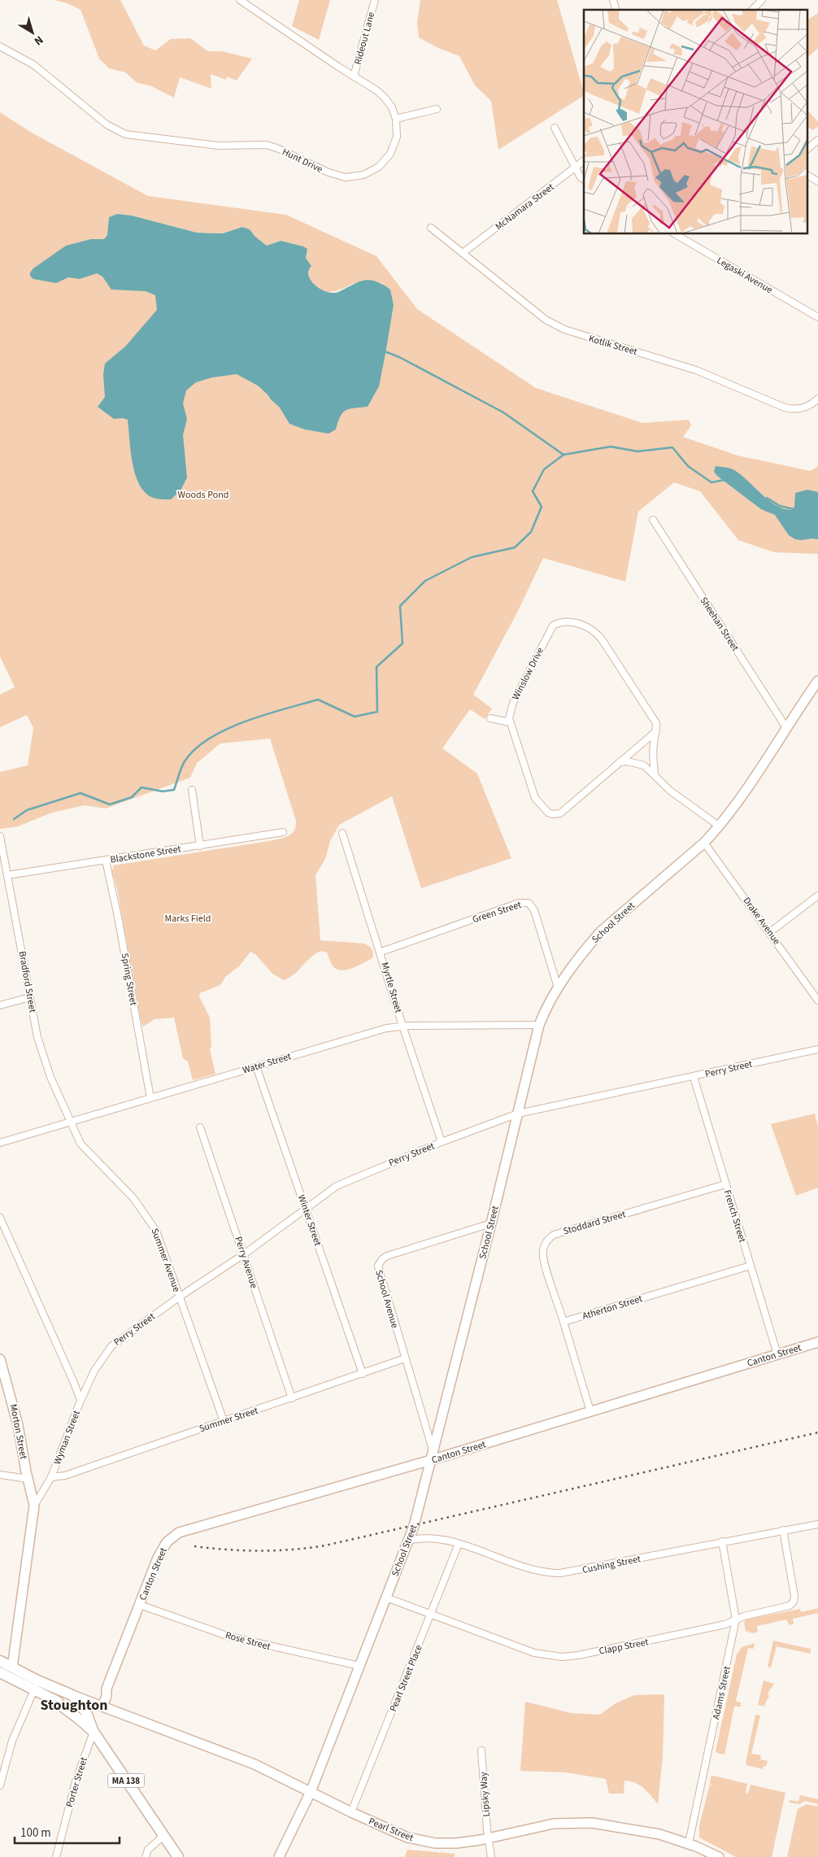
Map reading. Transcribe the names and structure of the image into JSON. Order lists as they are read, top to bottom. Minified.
{"streets":{"main road":["MA 138"],"street":["Rideout Lane","Hunt Drive","McNamara Street","Legaski Avenue","Kotlik Street","Sheehan Street","Winslow Drive","Blackstone Street","Green Street","Drake Avenue","School Street","Spring Street","Bradford Street","Myrtle Street","Water Street","Perry Street","French Street","Winter Street","Stoddard Street","Summer Avenue","Perry Avenue","School Avenue","Atherton Street","Canton Street","Summer Street","Morton Street","Wyman Street","Cushing Street","Rose Street","Clapp Street","Pearl Street Place","Adams Street","Porter Street","Lipsky Way","Pearl Street"]},"crossings":[["Rideout Lane","Hunt Drive"],["McNamara Street","Kotlik Street"],["Sheehan Street","School Street"],["Blackstone Street","Spring Street"],["Blackstone Street","Bradford Street"],["Green Street","School Street"],["Green Street","Myrtle Street"],["Drake Avenue","School Street"],["School Street","Water Street"],["School Street","Perry Street"],["School Street","School Avenue"],["School Street","Canton Street"],["School Street","Cushing Street"],["School Street","Rose Street"],["School Street","Clapp Street"],["School Street","Pearl Street"],["Spring Street","Water Street"],["Bradford Street","Water Street"],["Bradford Street","Summer Avenue"],["Myrtle Street","Water Street"],["Myrtle Street","Perry Street"],["Water Street","Winter Street"],["Water Street","Summer Avenue"],["Perry Street","French Street"],["Perry Street","Winter Street"],["Perry Street","Summer Avenue"],["Perry Street","Perry Avenue"],["Perry Street","Wyman Street"],["French Street","Stoddard Street"],["French Street","Atherton Street"],["French Street","Canton Street"],["Winter Street","Summer Street"],["Stoddard Street","Atherton Street"],["Summer Avenue","Summer Street"],["Perry Avenue","Summer Street"],["School Avenue","Summer Street"],["Canton Street","Rose Street"],["Summer Street","Wyman Street"],["Morton Street","Wyman Street"],["Wyman Street","MA 138"],["Cushing Street","Clapp Street"],["Cushing Street","Pearl Street Place"],["Cushing Street","Adams Street"],["Clapp Street","Pearl Street Place"],["Clapp Street","Adams Street"],["Pearl Street Place","Pearl Street"],["Adams Street","Pearl Street"],["MA 138","Porter Street"],["MA 138","Pearl Street"],["Lipsky Way","Pearl Street"]],"districts":["Stoughton"],"parks":["Woods Pond","Marks Field"],"scale_bar":"100 m","north":"bottom right"}
